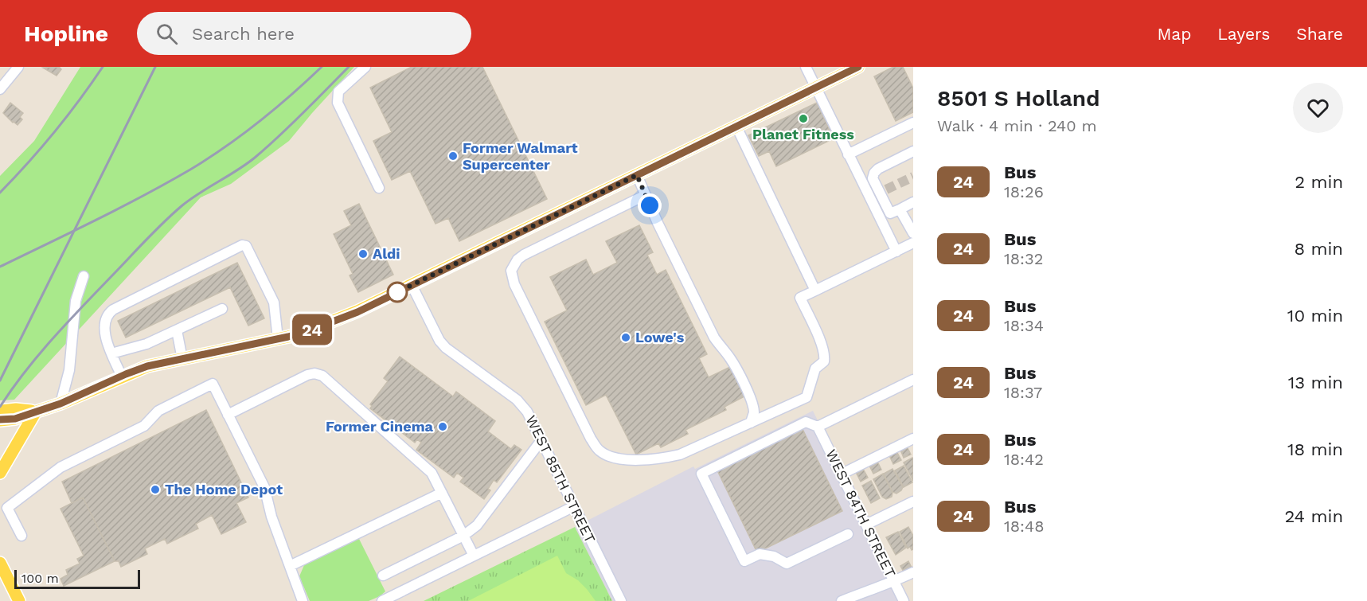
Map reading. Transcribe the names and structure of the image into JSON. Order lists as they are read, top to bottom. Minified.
{"streets":{"street":["WEST 85TH STREET","WEST 84TH STREET"]},"places":["Planet Fitness","Former Walmart Supercenter","Aldi","Lowe's","Former Cinema","The Home Depot"],"lines":["bus line 24"],"scale_bar":"100 m","page":{"header":"Hopline","search":"Search here","nav":["Map","Layers","Share"],"on_map":"24","heading":["8501 S Holland","Walk · 4 min · 240 m"],"list":[{"mark":"24","name":"Bus","note":"18:26","value":"2 min"},{"mark":"24","name":"Bus","note":"18:32","value":"8 min"},{"mark":"24","name":"Bus","note":"18:34","value":"10 min"},{"mark":"24","name":"Bus","note":"18:37","value":"13 min"},{"mark":"24","name":"Bus","note":"18:42","value":"18 min"},{"mark":"24","name":"Bus","note":"18:48","value":"24 min"}],"scale":"100 m"}}
